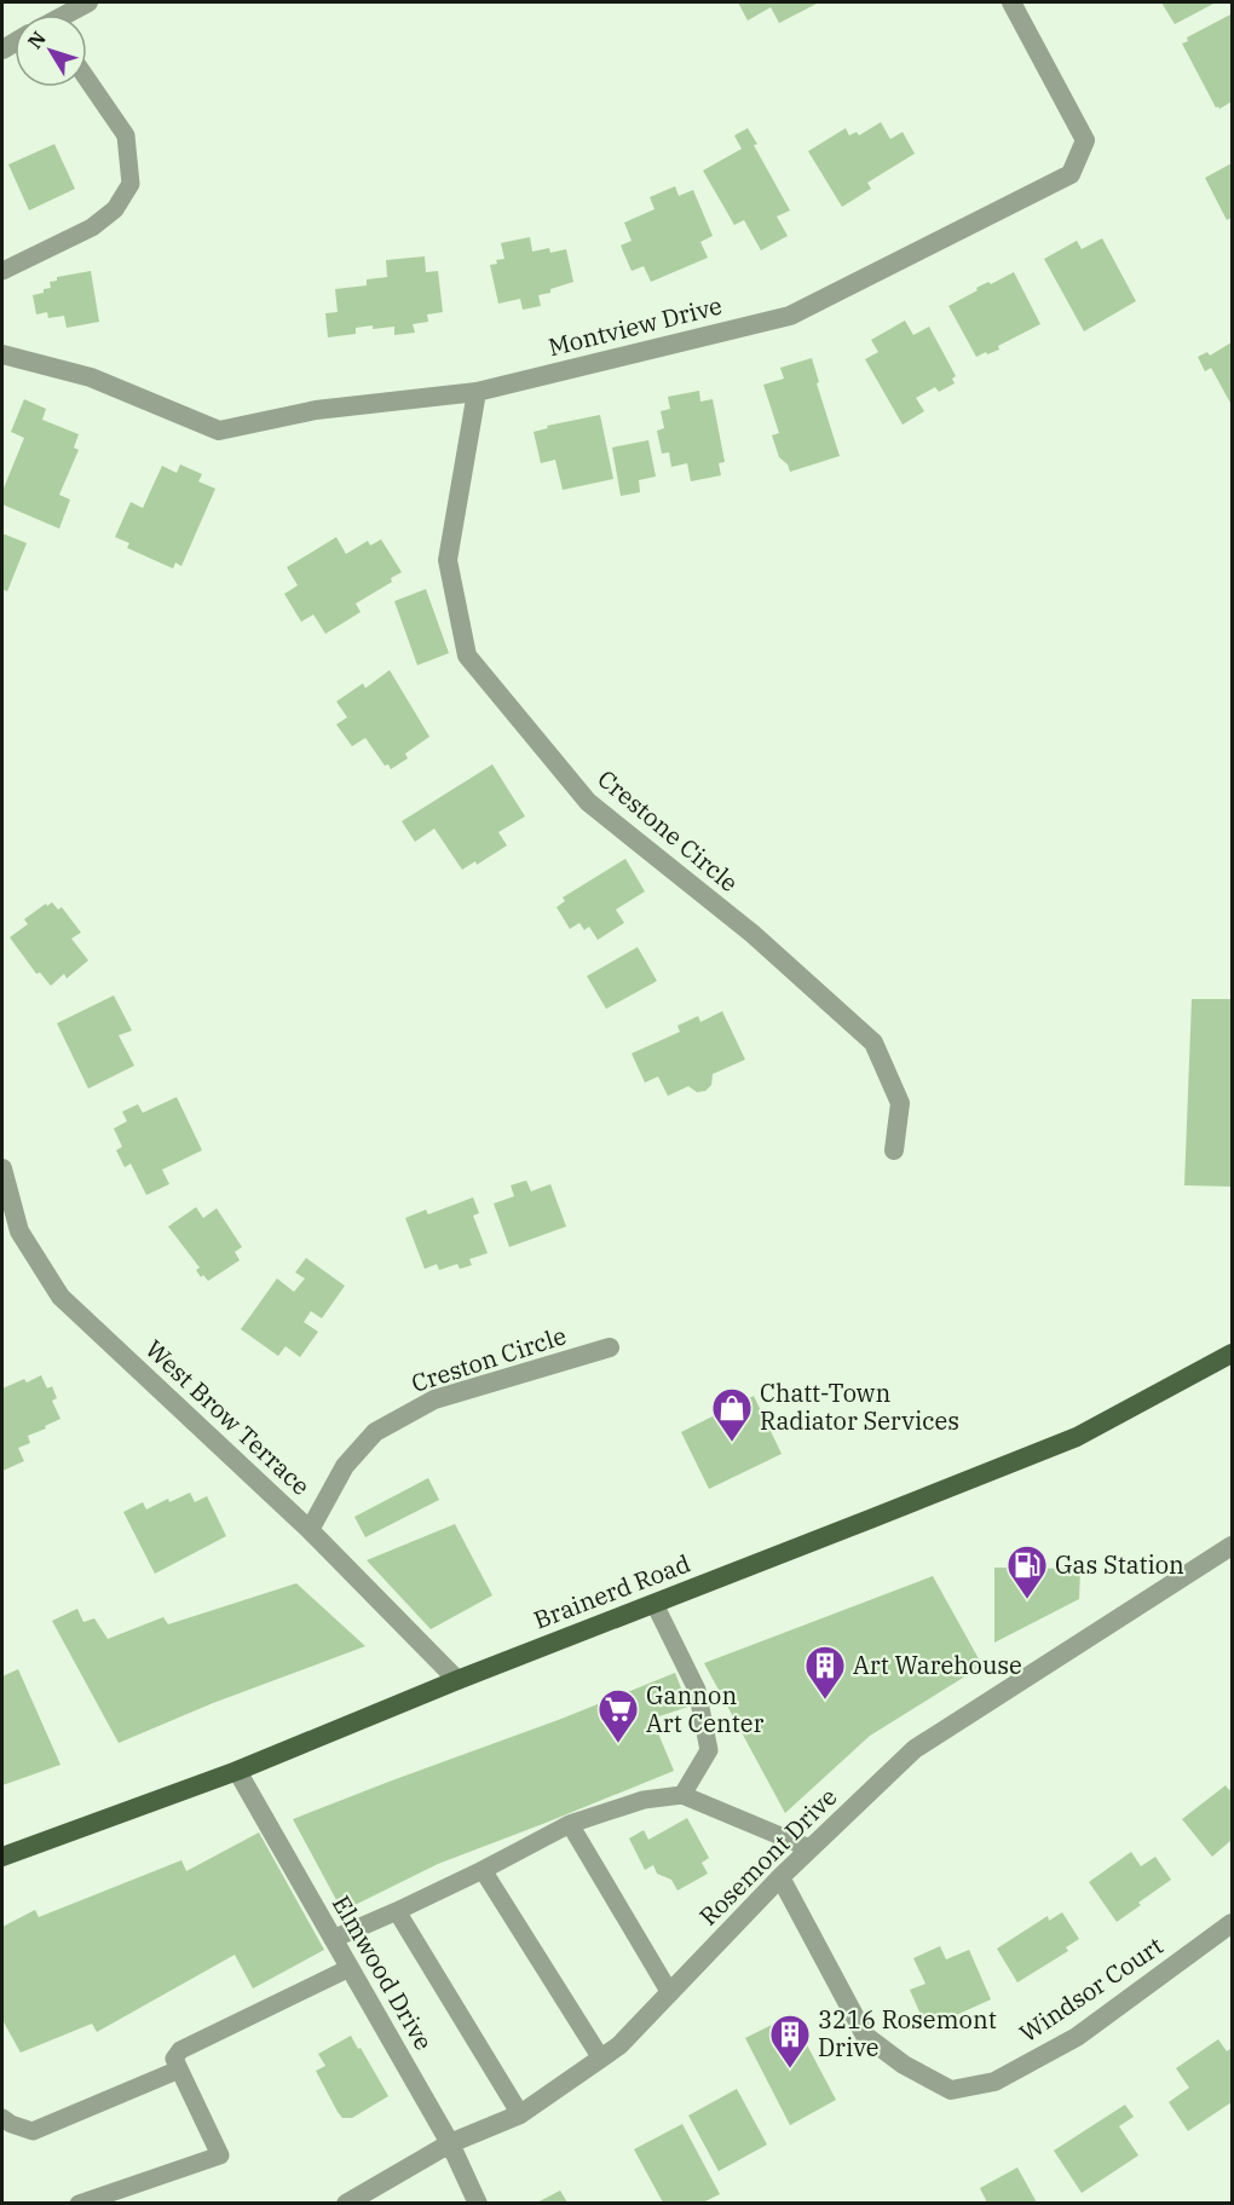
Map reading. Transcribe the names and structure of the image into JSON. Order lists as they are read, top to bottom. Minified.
{"streets":{"main road":["Brainerd Road"],"street":["Montview Drive","Crestone Circle","Creston Circle","West Brow Terrace","Rosemont Drive","Elmwood Drive","Windsor Court"]},"crossings":[["Montview Drive","Crestone Circle"],["Creston Circle","West Brow Terrace"],["West Brow Terrace","Brainerd Road"],["Brainerd Road","Elmwood Drive"],["Rosemont Drive","Elmwood Drive"],["Rosemont Drive","Windsor Court"]],"places":{"shop":["Chatt-Town Radiator Services"],"fuel station":["Gas Station"],"building":["Art Warehouse","3216 Rosemont Drive"],"supermarket":["Gannon Art Center"]},"north":"top left"}
